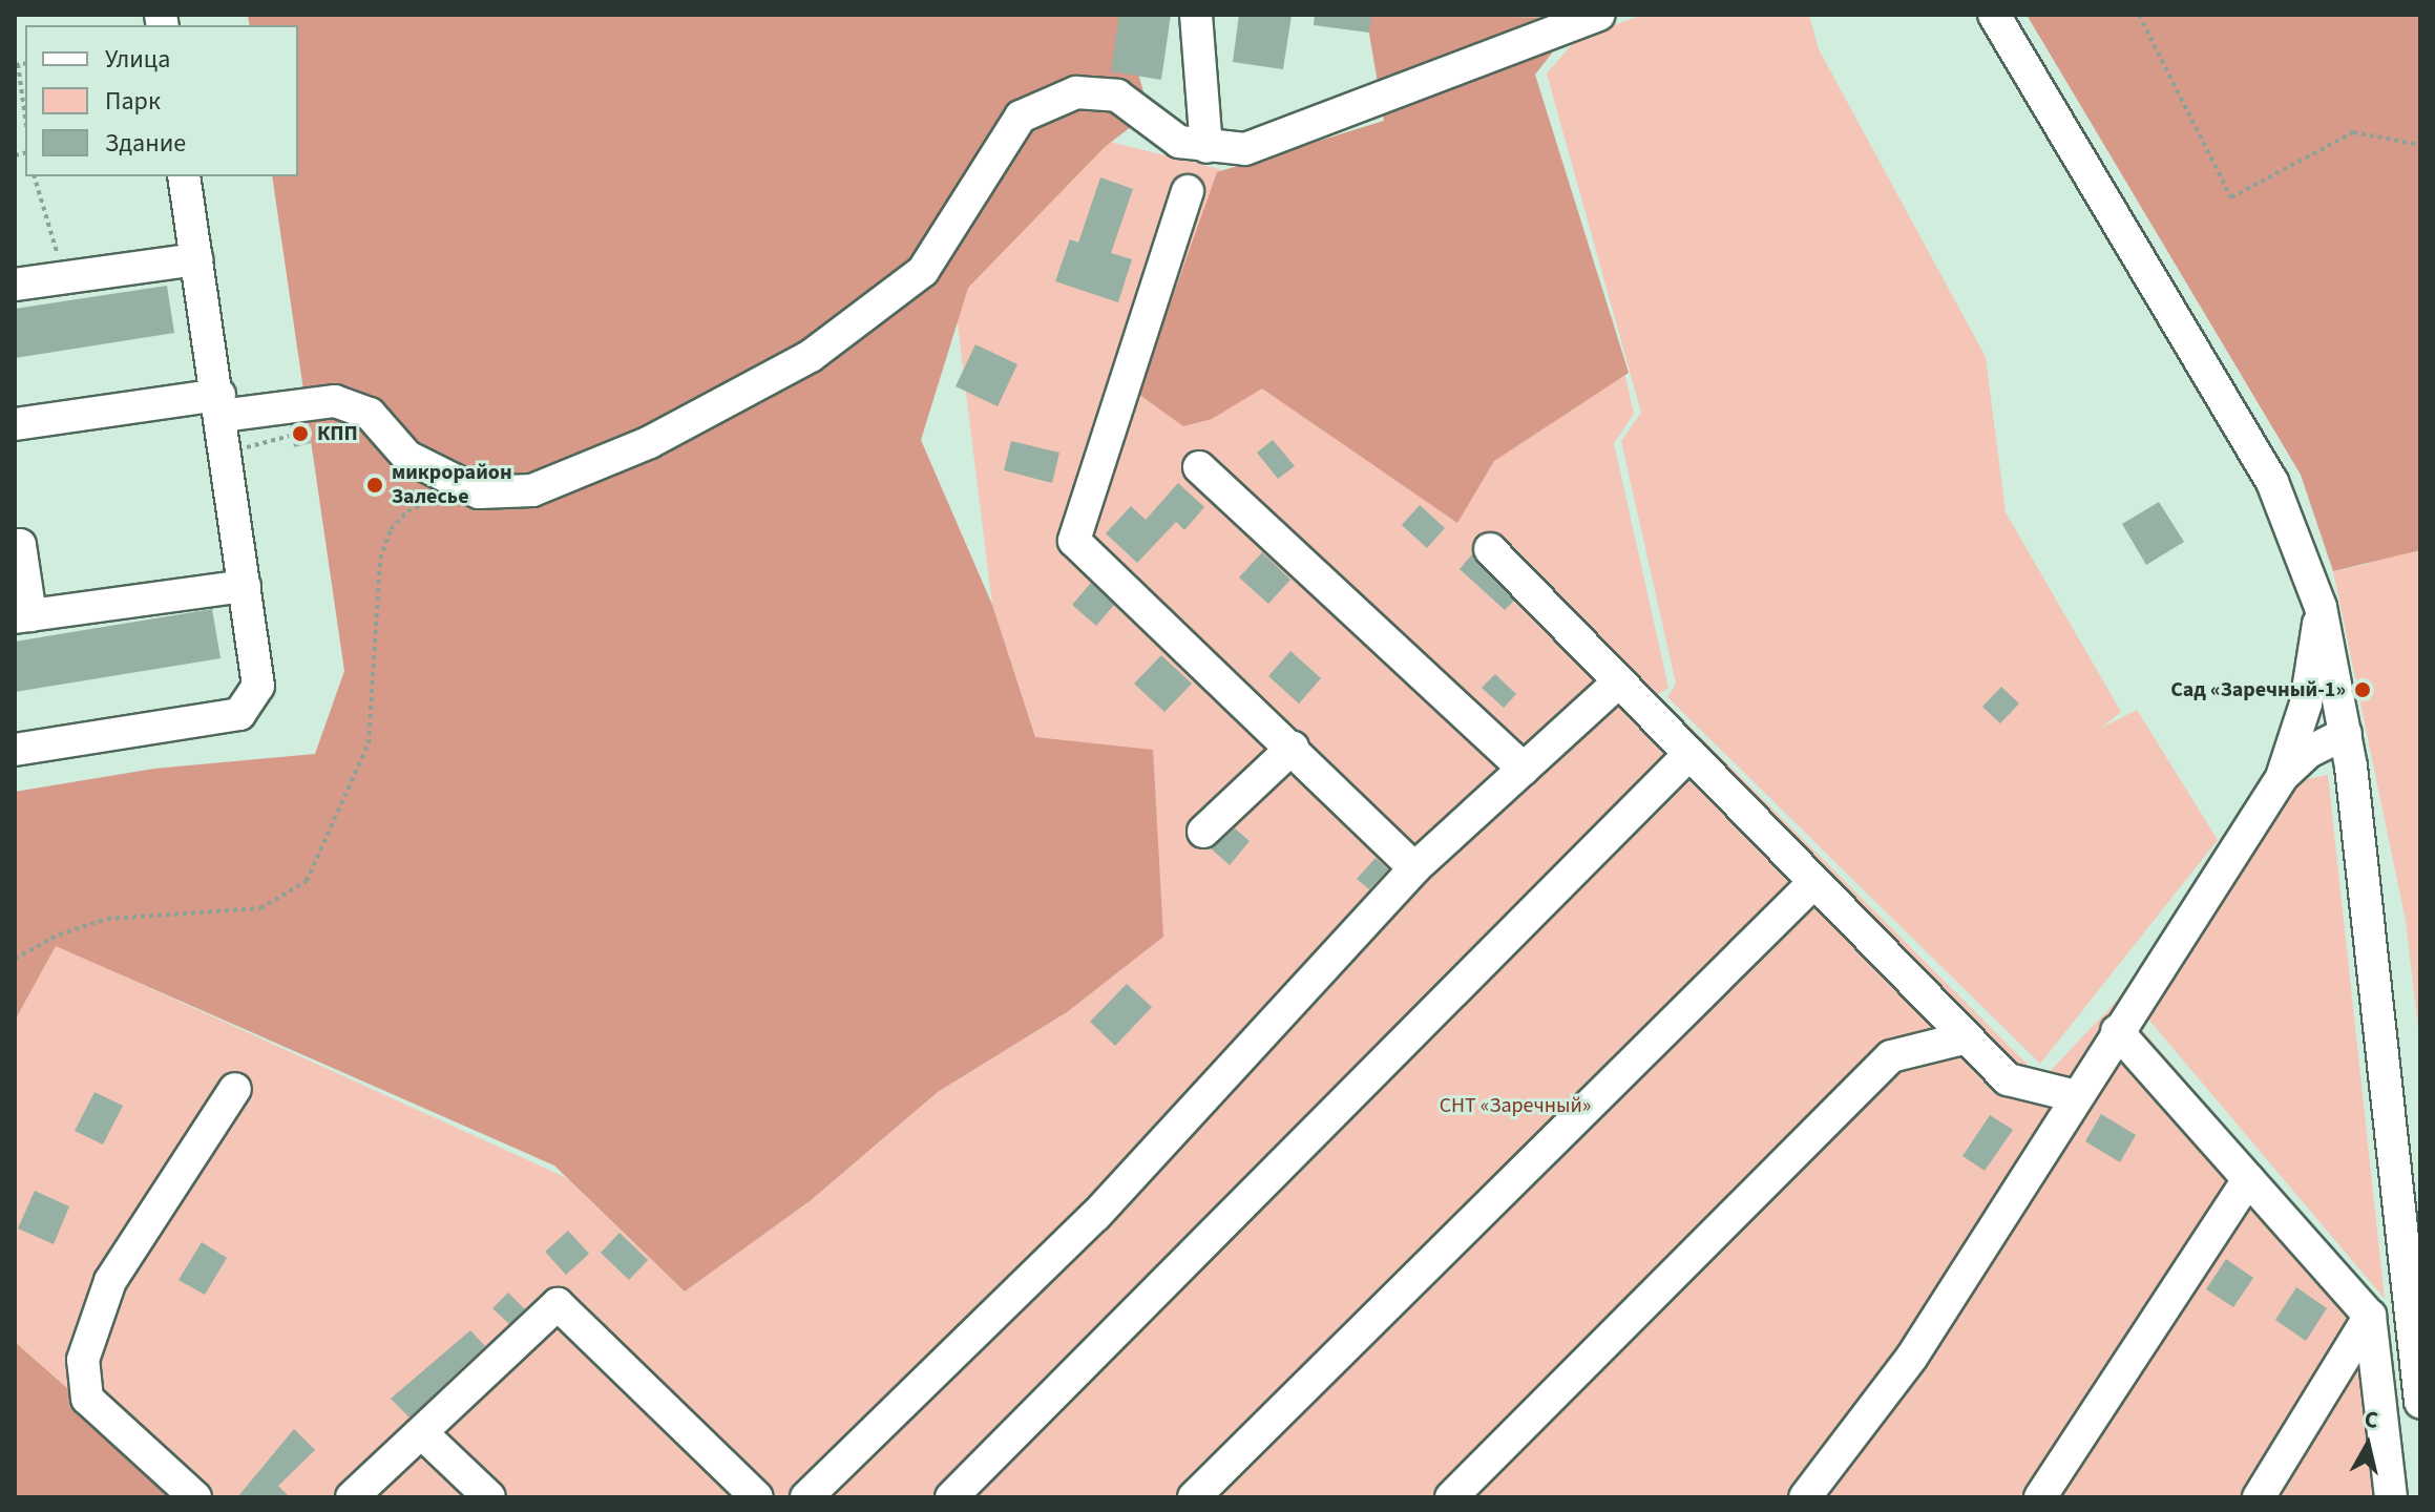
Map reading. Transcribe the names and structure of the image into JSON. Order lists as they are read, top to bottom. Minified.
{"parks":["СНТ «Заречный»"],"places":["КПП","микрорайон Залесье","Сад «Заречный-1»"],"legend":["Улица","Парк","Здание"],"north":"top"}
